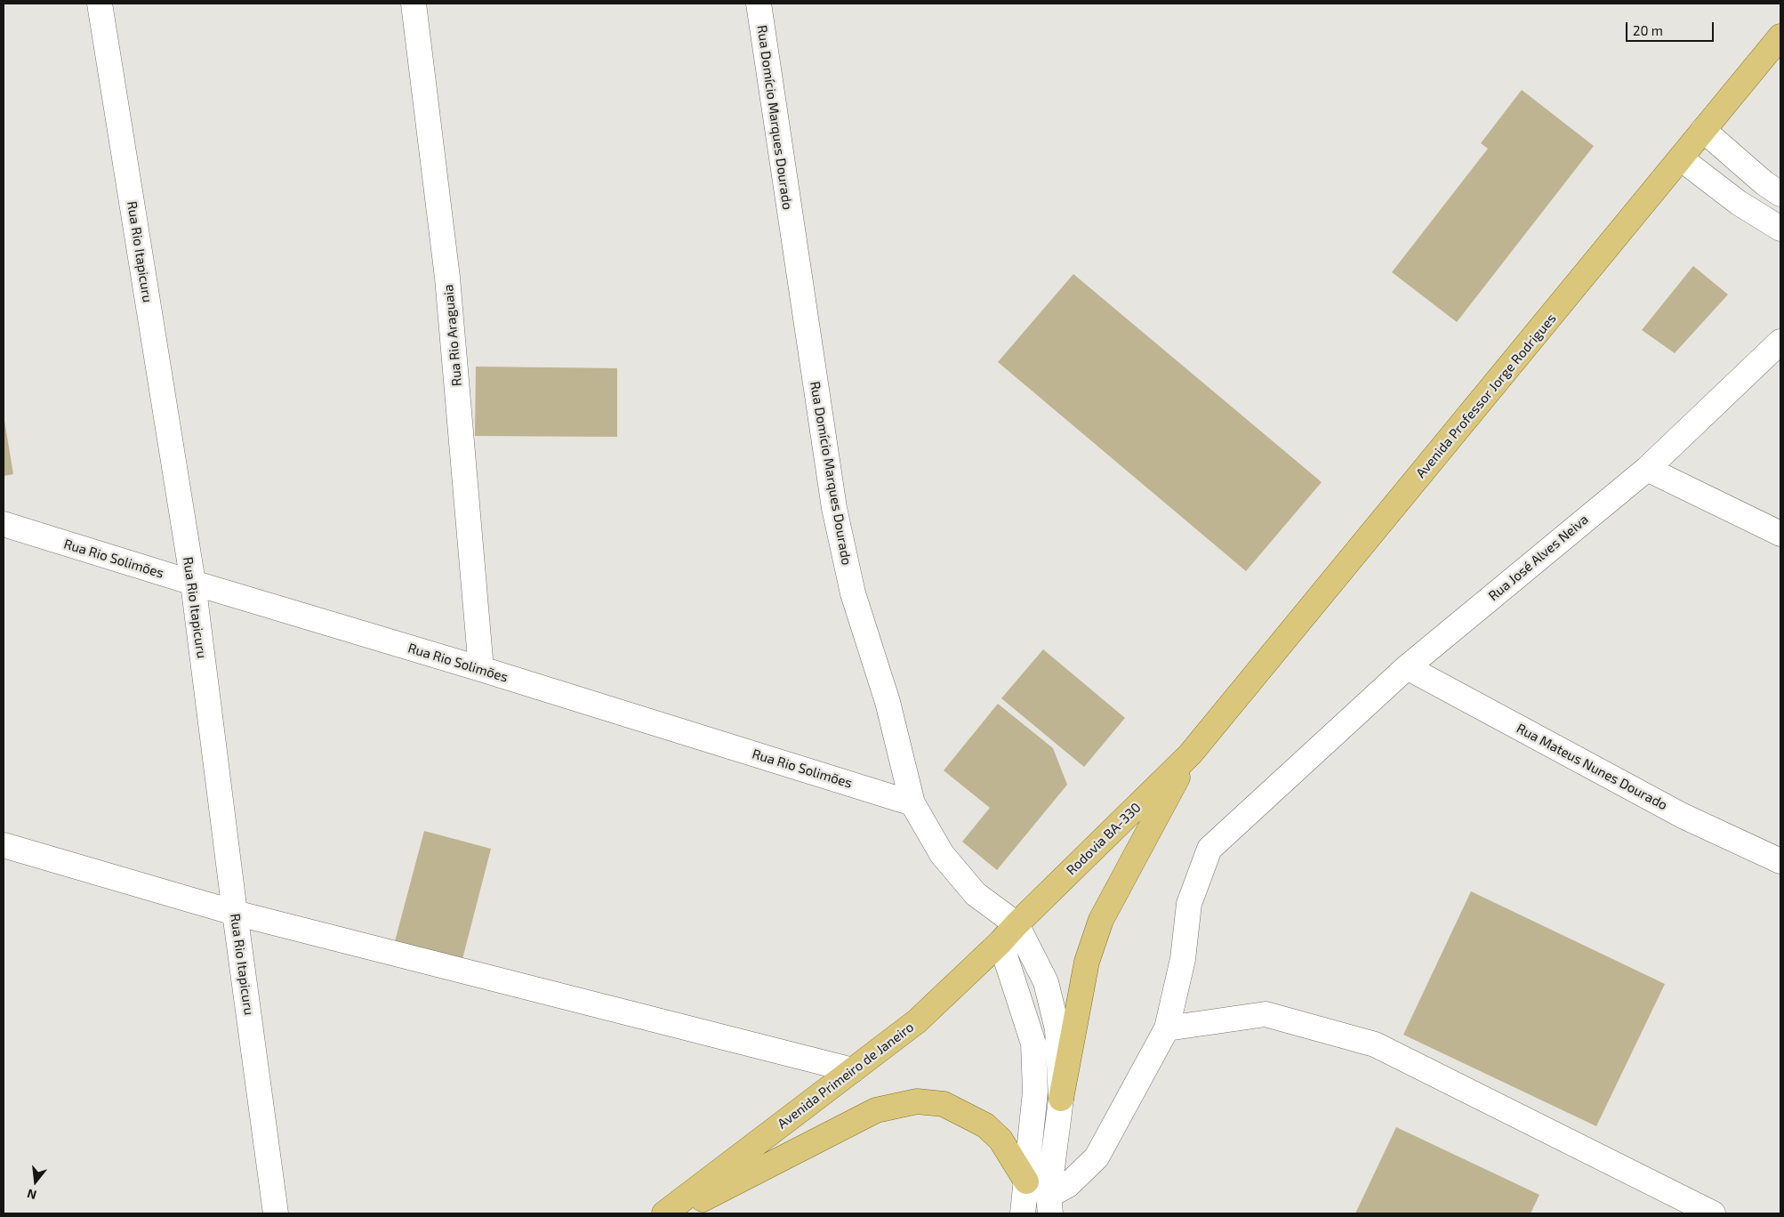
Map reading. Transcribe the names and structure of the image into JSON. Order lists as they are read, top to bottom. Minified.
{"streets":{"main road":["Avenida Professor Jorge Rodrigues","Rodovia BA-330","Avenida Primeiro de Janeiro"],"street":["Rua Domício Marques Dourado","Rua Rio Itapicuru","Rua Rio Araguaia","Rua José Alves Neiva","Rua Rio Solimões","Rua Mateus Nunes Dourado"]},"crossings":[["Rua Domício Marques Dourado","Rua Rio Solimões"],["Rua Domício Marques Dourado","Rodovia BA-330"],["Rua Domício Marques Dourado","Avenida Primeiro de Janeiro"],["Rua Rio Itapicuru","Rua Rio Solimões"],["Rua Rio Araguaia","Rua Rio Solimões"],["Avenida Professor Jorge Rodrigues","Rodovia BA-330"],["Rua José Alves Neiva","Rua Mateus Nunes Dourado"],["Rodovia BA-330","Avenida Primeiro de Janeiro"]],"scale_bar":"20 m","north":"bottom"}
